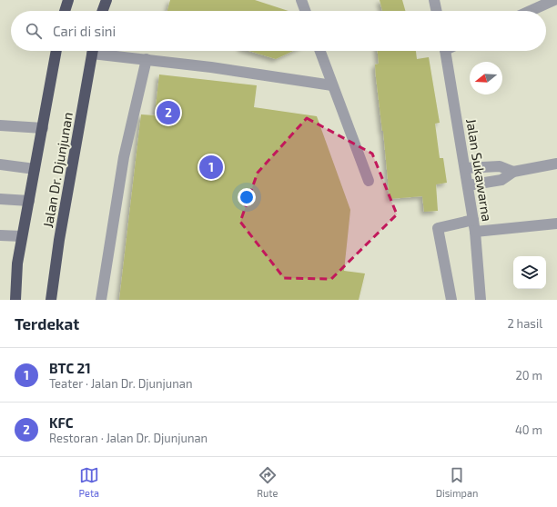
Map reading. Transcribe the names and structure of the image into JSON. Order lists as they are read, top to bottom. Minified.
{"streets":{"highway":["Jalan Dr. Djunjunan"],"street":["Jalan Sukawarna"]},"north":"left","page":{"search":"Cari di sini","pins":["2","1"],"heading":["Terdekat","2 hasil"],"list":[{"mark":"1","name":"BTC 21","note":"Teater · Jalan Dr. Djunjunan","value":"20 m"},{"mark":"2","name":"KFC","note":"Restoran · Jalan Dr. Djunjunan","value":"40 m"}],"nav":["Peta","Rute","Disimpan"]}}
